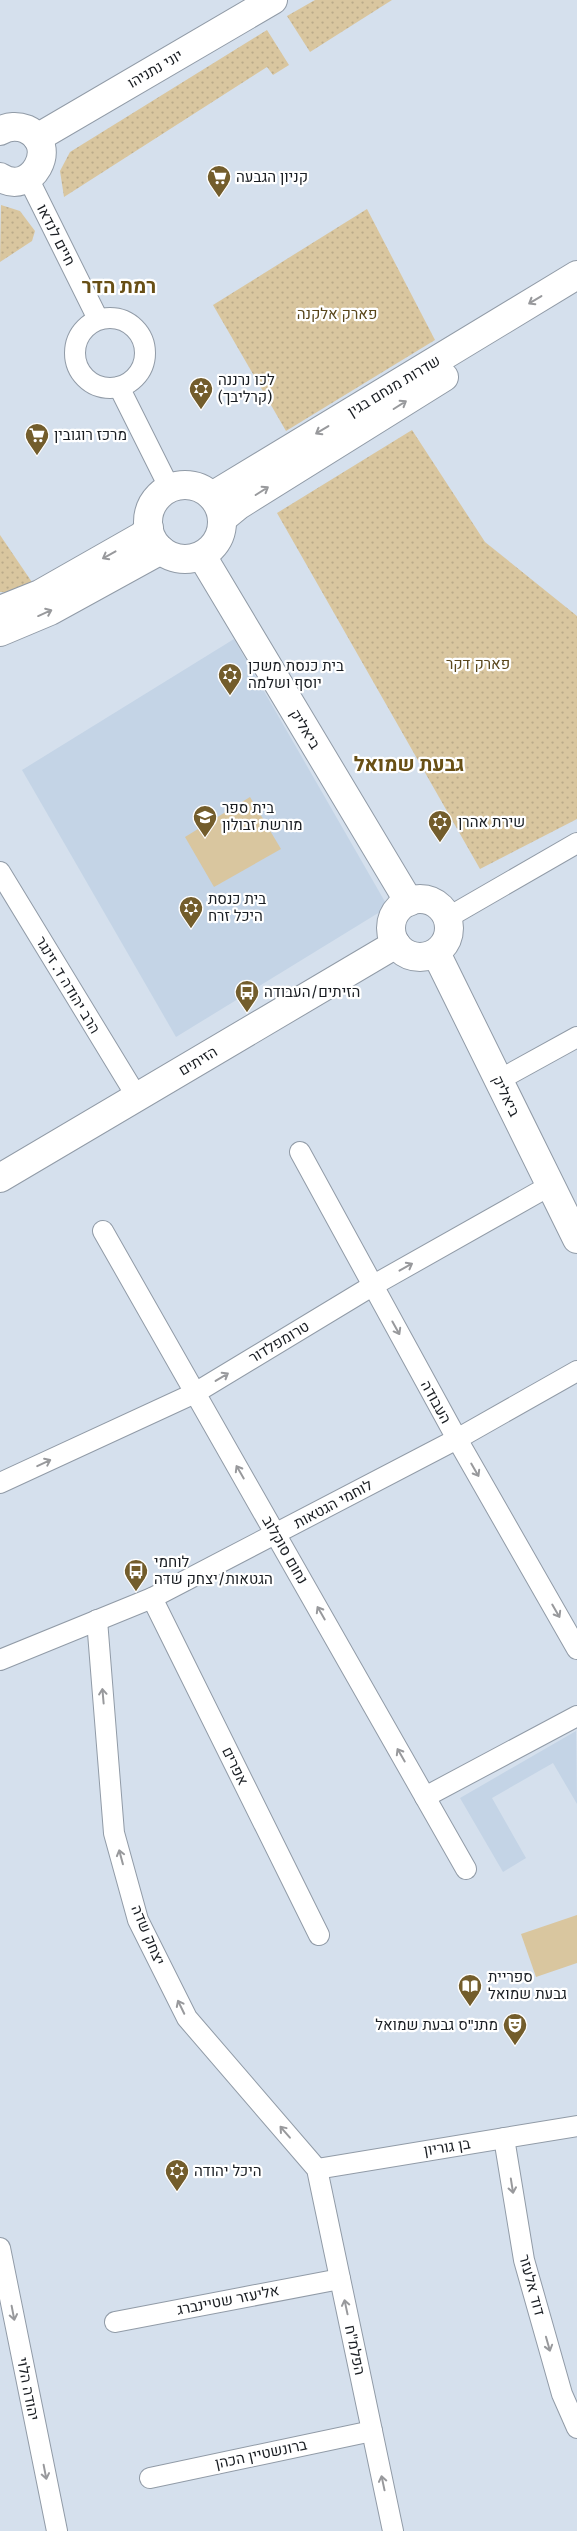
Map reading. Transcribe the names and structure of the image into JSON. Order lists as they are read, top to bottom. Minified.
{"streets":{"street":["יוני נתניהו","חיים לנדאו","שדרות מנחם בגין","ביאליק","הרב יהודה ד. זינגר","הזיתים","טרומפלדור","העבודה","לוחמי הגטאות","נחום סוקלוב","אפרים","יצחק שדה","בן גוריון","דוד אלעזר","אליעזר שטיינברג","הפלמ\"ח","יהודה הלוי","ברונשטיין הכהן"]},"crossings":[["שדרות מנחם בגין","ביאליק"],["ביאליק","הזיתים"],["ביאליק","טרומפלדור"],["הרב יהודה ד. זינגר","הזיתים"],["טרומפלדור","העבודה"],["טרומפלדור","נחום סוקלוב"],["העבודה","לוחמי הגטאות"],["לוחמי הגטאות","נחום סוקלוב"],["לוחמי הגטאות","אפרים"],["לוחמי הגטאות","יצחק שדה"],["יצחק שדה","בן גוריון"],["יצחק שדה","הפלמ\"ח"],["בן גוריון","דוד אלעזר"],["בן גוריון","הפלמ\"ח"],["אליעזר שטיינברג","הפלמ\"ח"],["הפלמ\"ח","ברונשטיין הכהן"]],"one_way":["טרומפלדור","העבודה","נחום סוקלוב","יצחק שדה","דוד אלעזר","הפלמ\"ח","יהודה הלוי"],"districts":["רמת הדר","גבעת שמואל"],"parks":["פארק אלקנה","פארק דקר"],"places":{"supermarket":["קניון הגבעה","מרכז רוגובין"],"synagogue":["לכו נרננה (קרליבך)","בית כנסת משכן יוסף ושלמה","שירת אהרן","בית כנסת היכל זרח","היכל יהודה"],"school or university":["בית ספר מורשת זבולון"],"bus stop":["הזיתים/העבודה","לוחמי הגטאות/יצחק שדה"],"library":["ספריית גבעת שמואל"],"theatre":["מתנ\"ס גבעת שמואל"]}}
